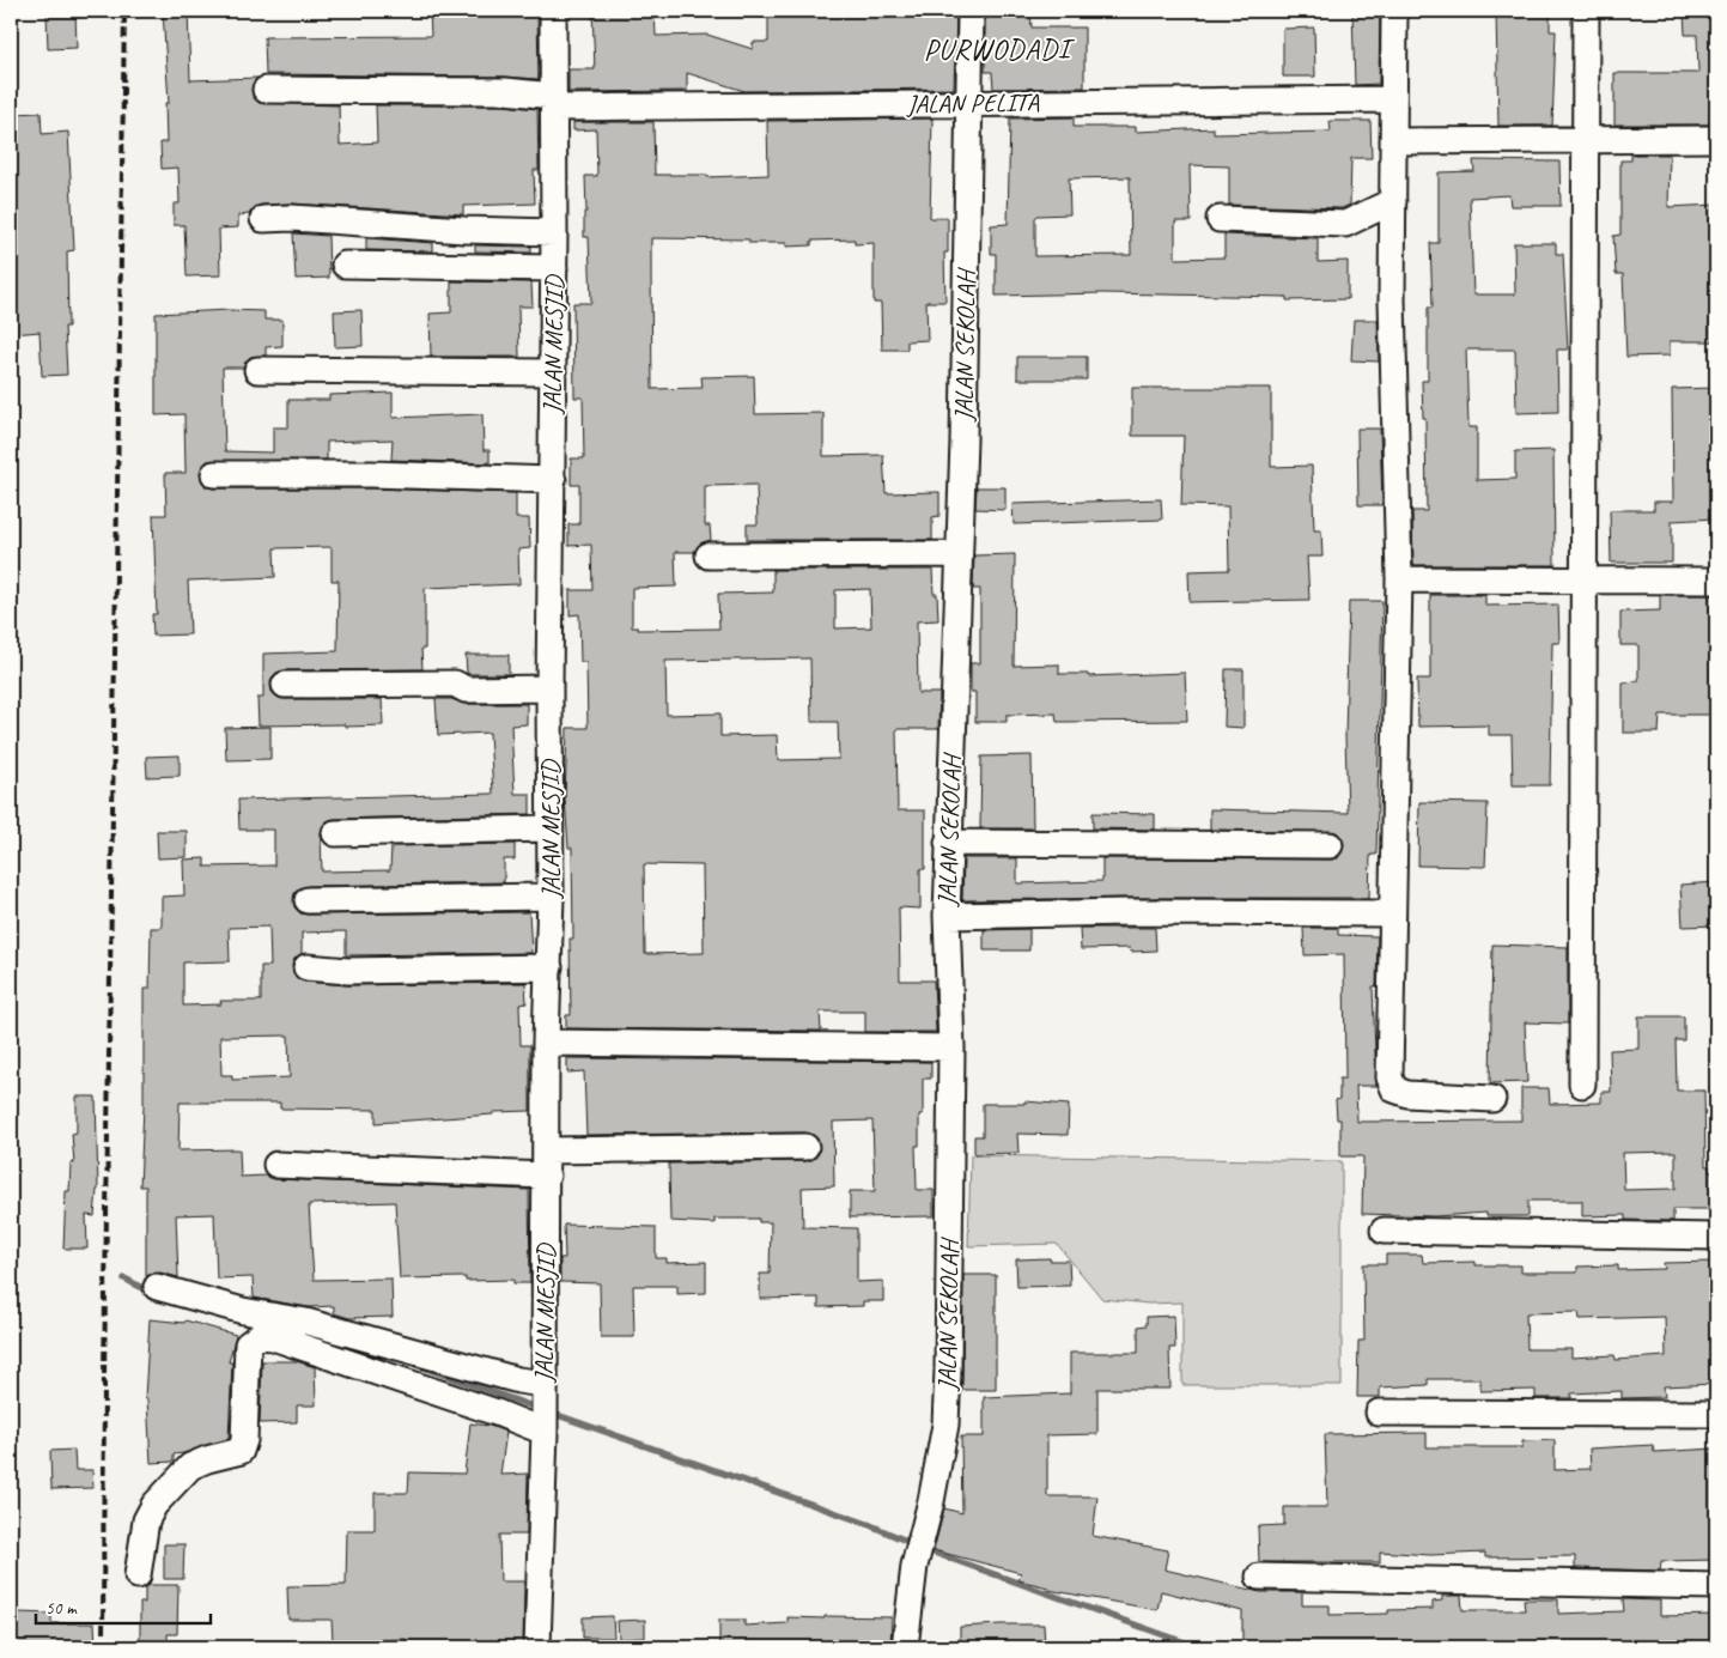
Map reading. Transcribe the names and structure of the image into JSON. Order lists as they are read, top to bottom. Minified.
{"streets":{"street":["JALAN PELITA","JALAN MESJID","JALAN SEKOLAH"]},"crossings":[["JALAN PELITA","JALAN MESJID"],["JALAN PELITA","JALAN SEKOLAH"]],"districts":["PURWODADI"],"scale_bar":"50 m"}
